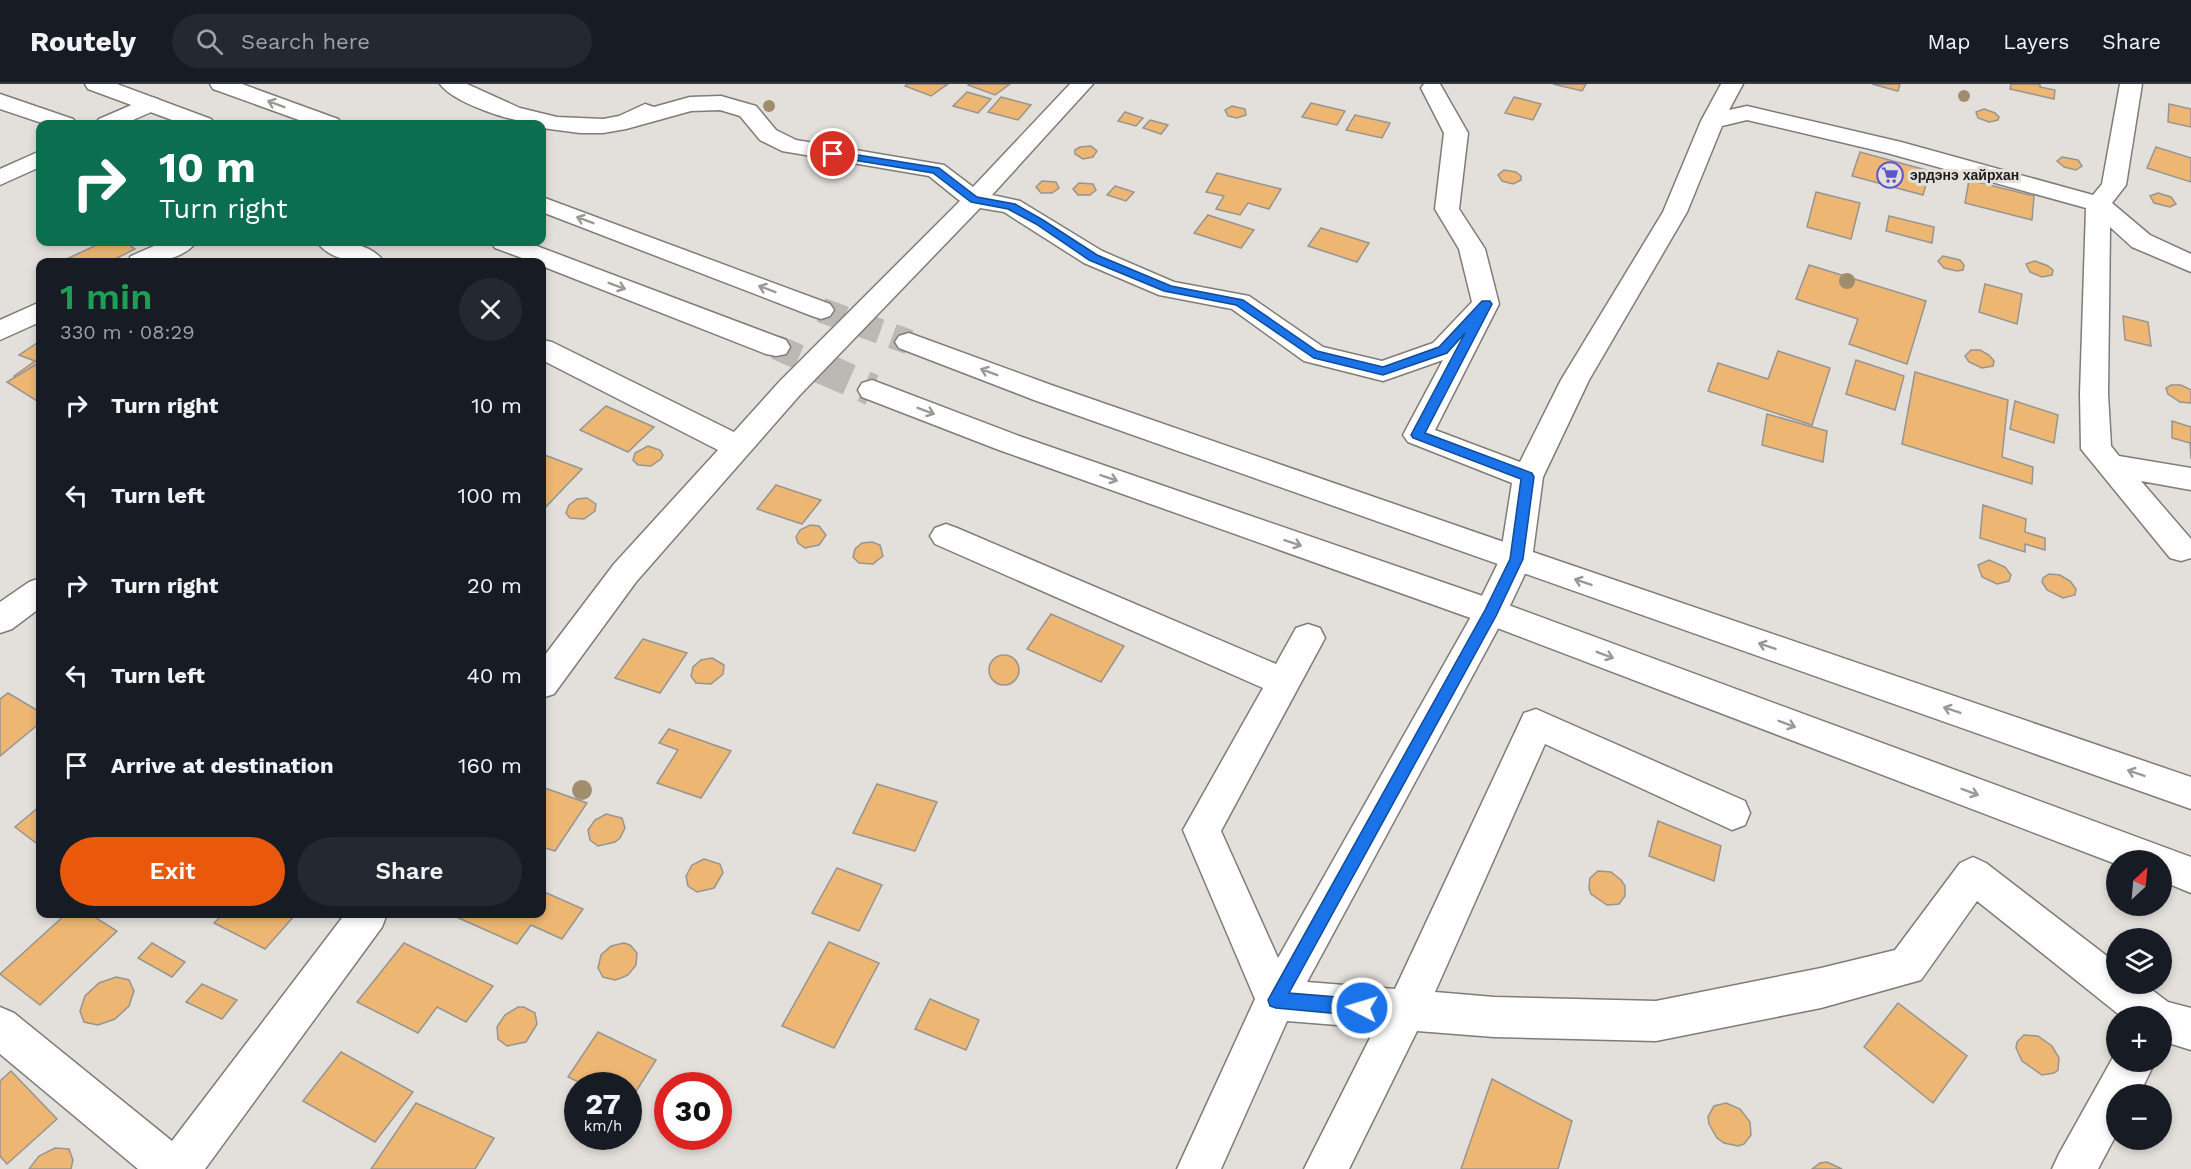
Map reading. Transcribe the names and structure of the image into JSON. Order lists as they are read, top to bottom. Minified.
{"places":{"supermarket":["эрдэнэ хайрхан"]},"north":"top right","page":{"header":"Routely","search":"Search here","nav":["Map","Layers","Share"],"turn":["10 m","Turn right"],"heading":["1 min","330 m · 08:29"],"list":[{"name":"Turn right","value":"10 m"},{"name":"Turn left","value":"100 m"},{"name":"Turn right","value":"20 m"},{"name":"Turn left","value":"40 m"},{"name":"Arrive at destination","value":"160 m"}],"buttons":["Exit","Share"],"map_buttons":["+","−"],"speed":"27 km/h","limit":"30"}}
